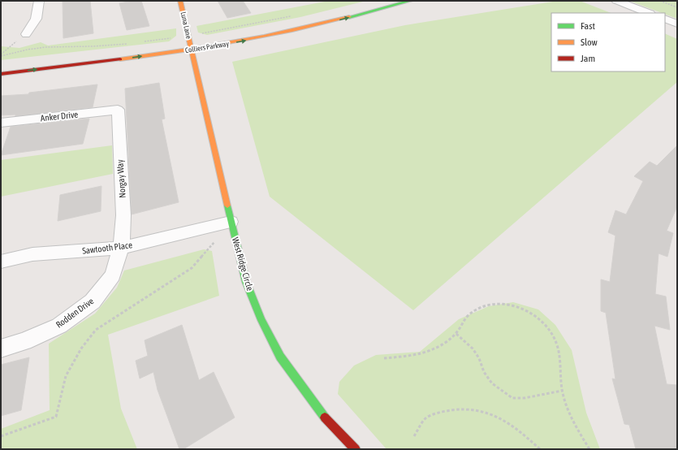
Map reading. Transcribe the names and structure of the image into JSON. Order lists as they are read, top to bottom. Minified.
{"streets":{"street":["Luna Lane","Colliers Parkway","Anker Drive","Norgay Way","Sawtooth Place","West Ridge Circle","Rodden Drive"]},"crossings":[["Luna Lane","Colliers Parkway"],["Luna Lane","West Ridge Circle"],["Colliers Parkway","West Ridge Circle"],["Anker Drive","Norgay Way"],["Norgay Way","Sawtooth Place"],["Norgay Way","Rodden Drive"],["Sawtooth Place","West Ridge Circle"],["Sawtooth Place","Rodden Drive"]],"legend":["Fast","Slow","Jam"]}
